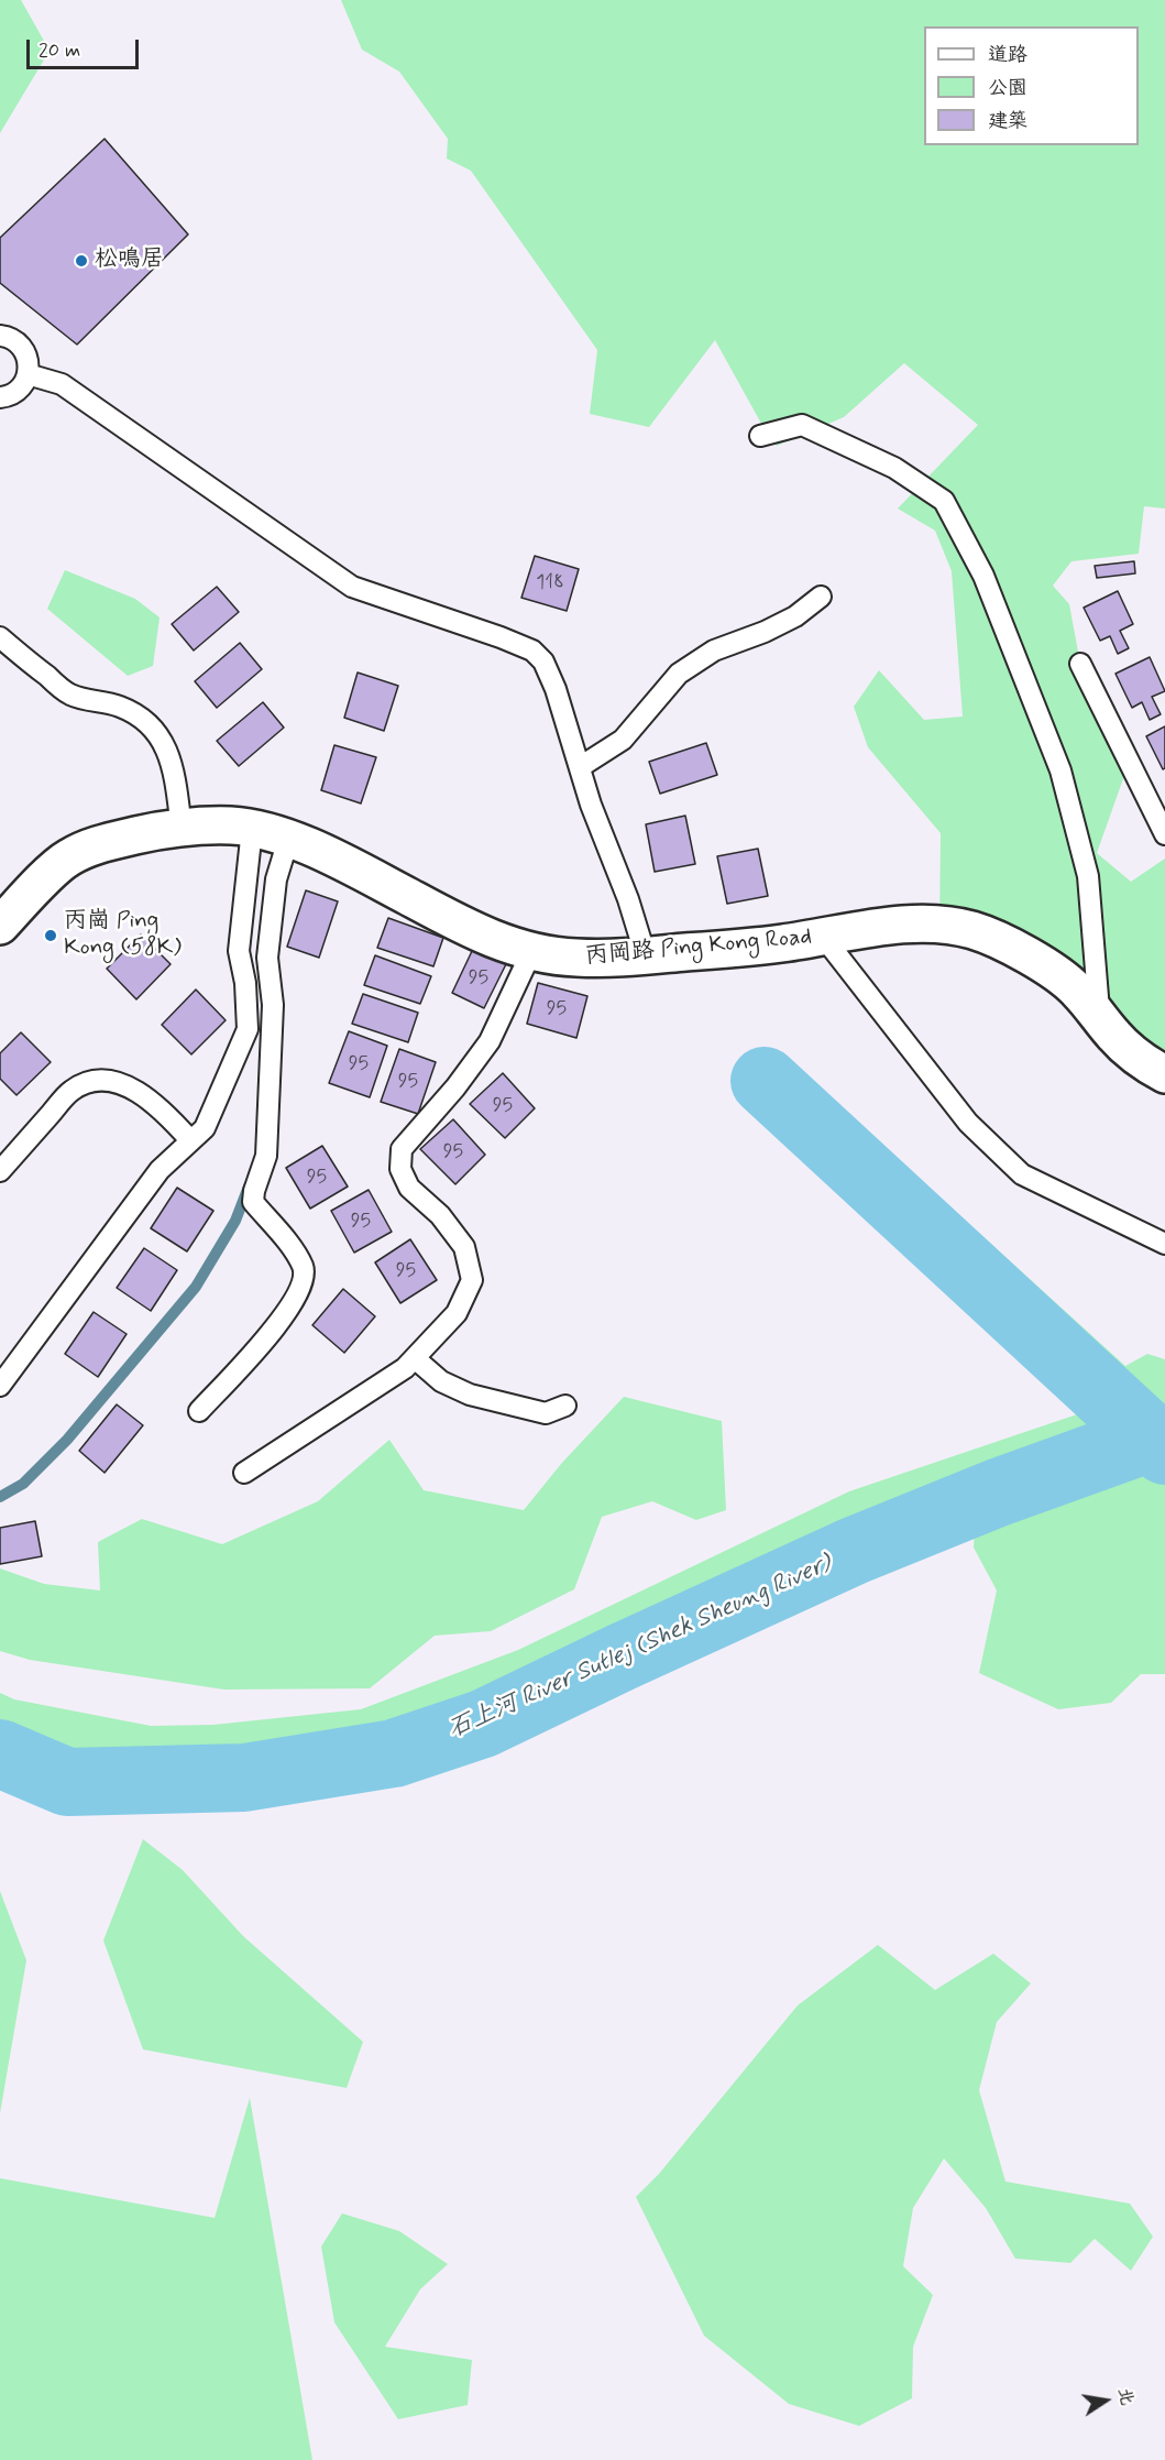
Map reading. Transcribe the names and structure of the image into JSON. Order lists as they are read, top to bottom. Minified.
{"streets":{"street":["丙岡路 Ping Kong Road"]},"water":["石上河 River Sutlej (Shek Sheung River)"],"places":["松鳴居","丙崗 Ping Kong (58K)"],"house_numbers":["118","95","95","95","95","95","95","95","95","95"],"legend":["道路","公園","建築"],"scale_bar":"20 m","north":"right"}
